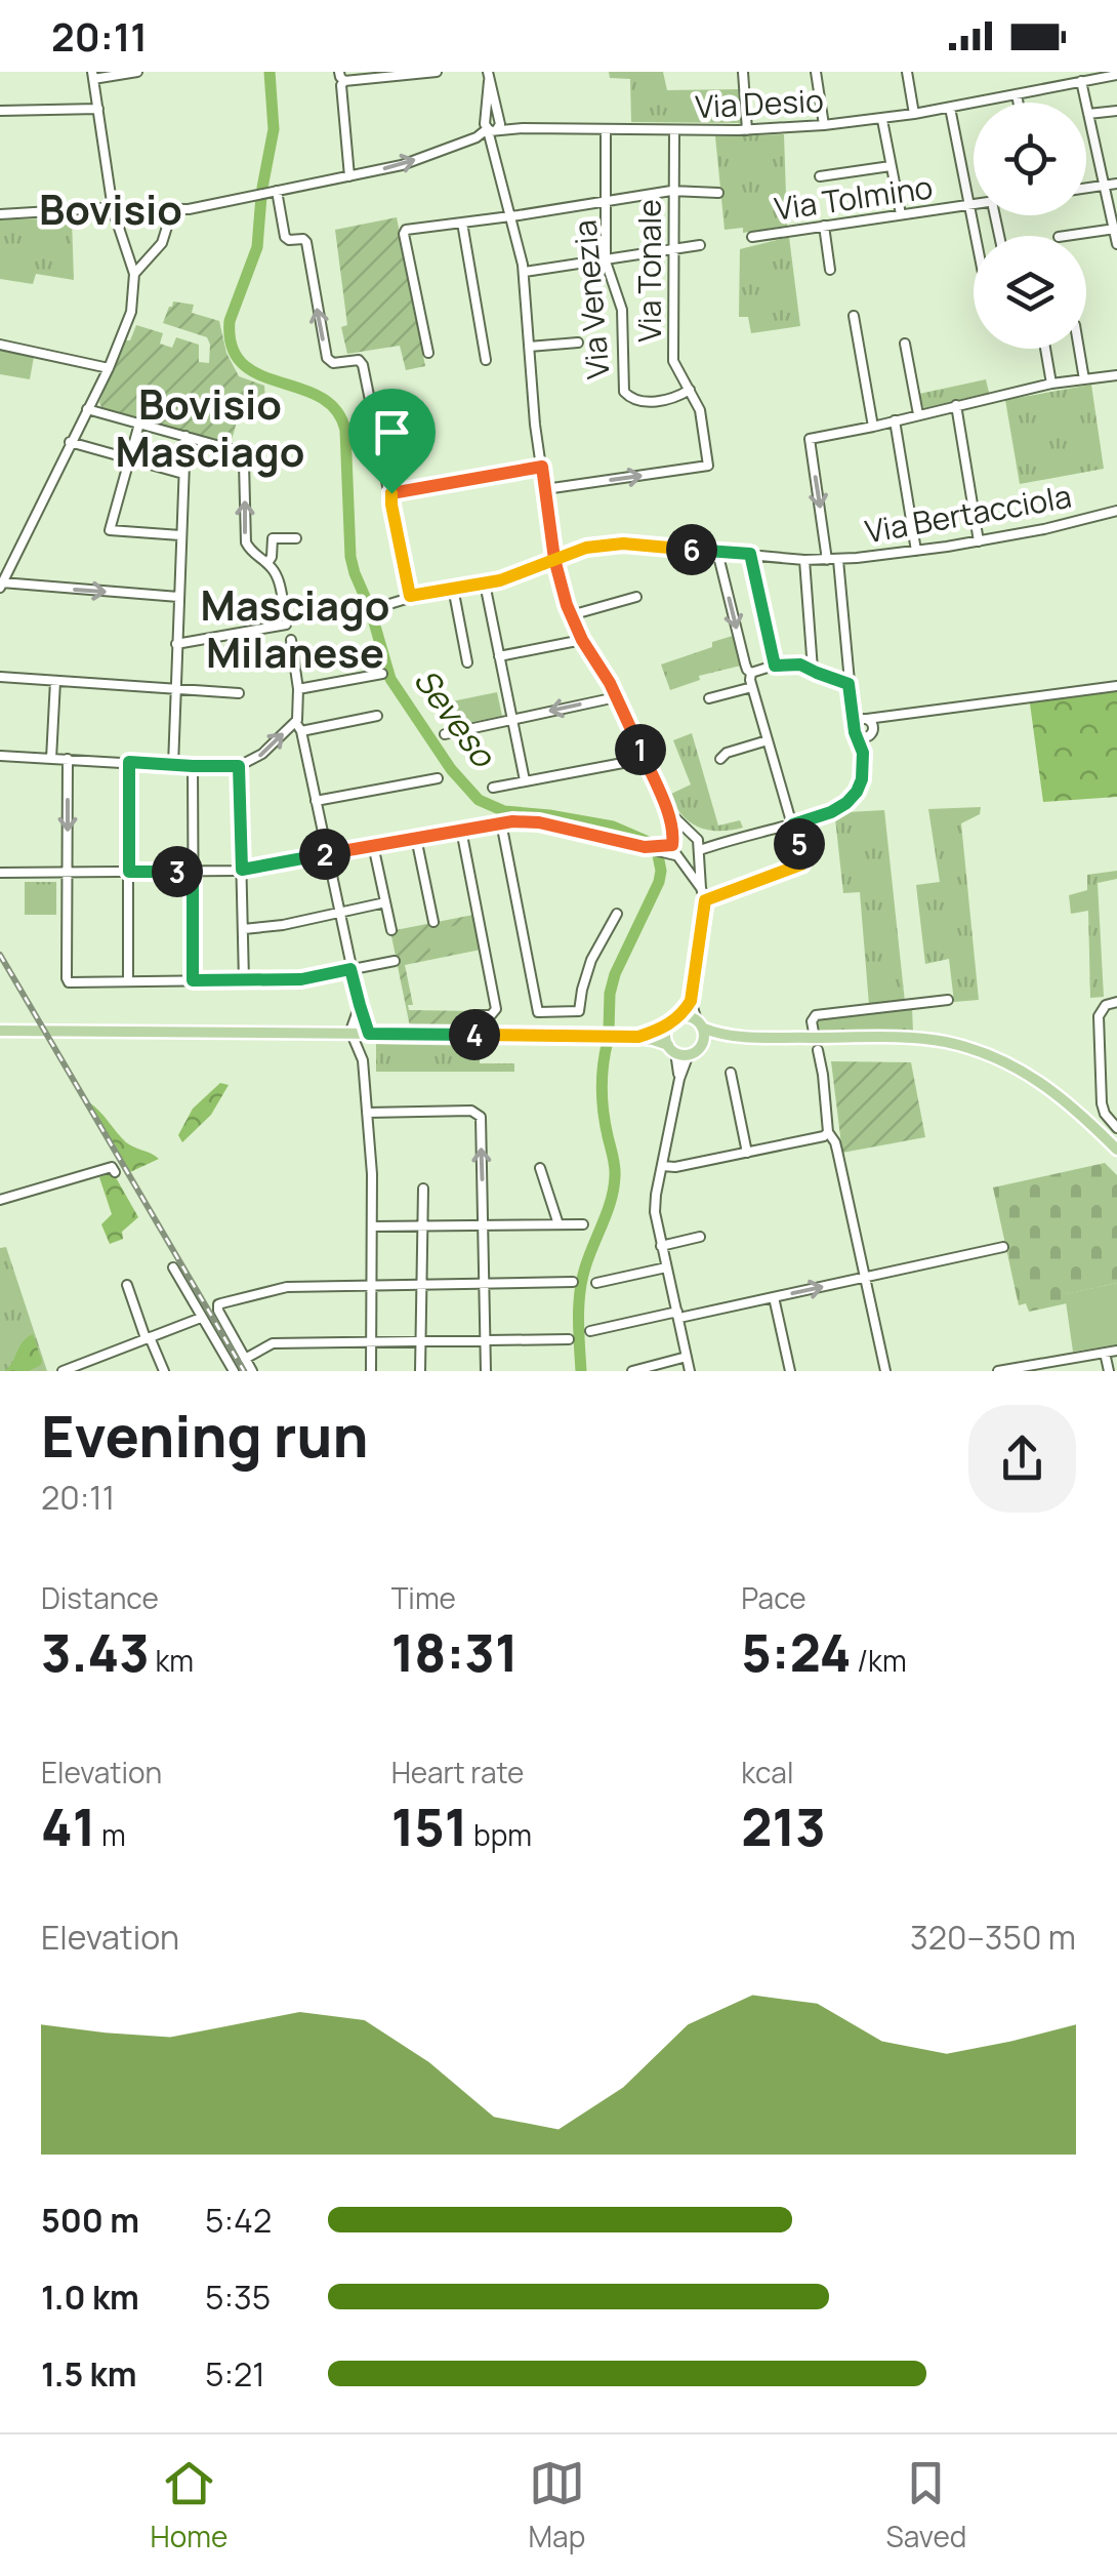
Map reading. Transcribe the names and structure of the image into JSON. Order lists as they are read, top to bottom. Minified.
{"streets":{"street":["Via Desio","Via Tolmino","Via Tonale","Via Venezia","Via Bertacciola"]},"crossings":[["Via Desio","Via Tonale"],["Via Desio","Via Venezia"],["Via Tonale","Via Venezia"]],"districts":["Bovisio","Bovisio Masciago","Masciago Milanese"],"water":["Seveso"],"page":{"status":"20:11","pins":["6","1","5","2","3","4"],"heading":["Evening run","20:11"],"stats":[["Distance","3.43 km"],["Time","18:31"],["Pace","5:24 /km"],["Elevation","41 m"],["Heart rate","151 bpm"],["kcal","213"]],"chart":["Elevation","320–350 m"],"list":[{"name":"500 m","note":"5:42"},{"name":"1.0 km","note":"5:35"},{"name":"1.5 km","note":"5:21"}],"tabs":["Home","Map","Saved"]}}
